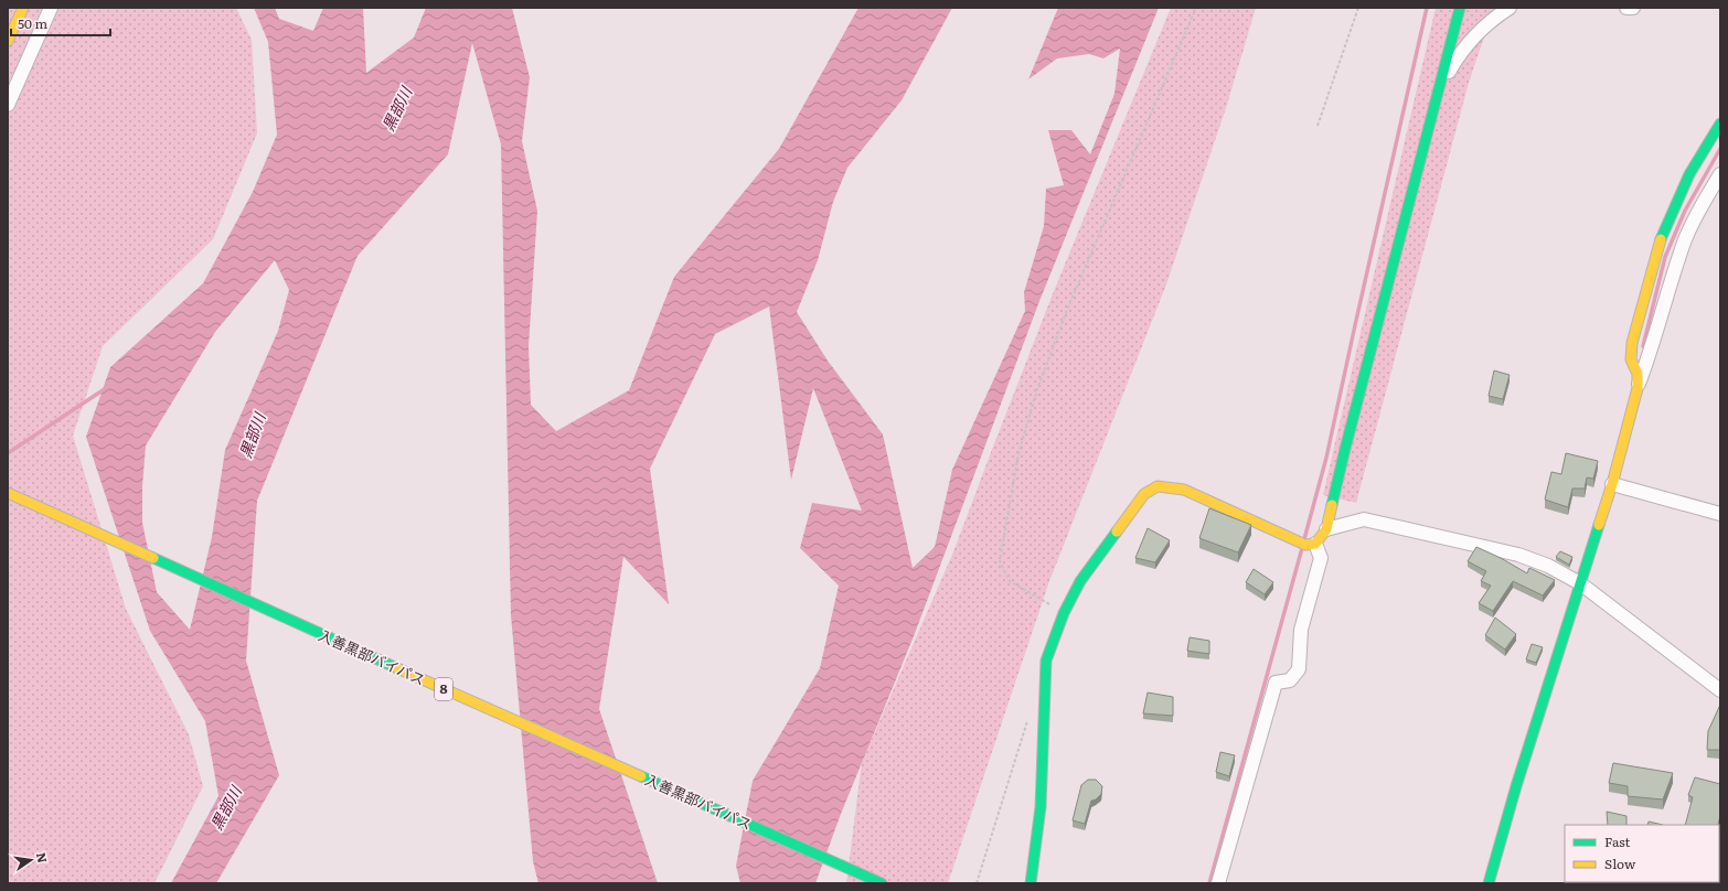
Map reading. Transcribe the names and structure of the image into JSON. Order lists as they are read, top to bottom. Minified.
{"streets":{"main road":["入善黒部バイパス","8"]},"water":["黒部川"],"legend":["Fast","Slow"],"scale_bar":"50 m","north":"right"}
